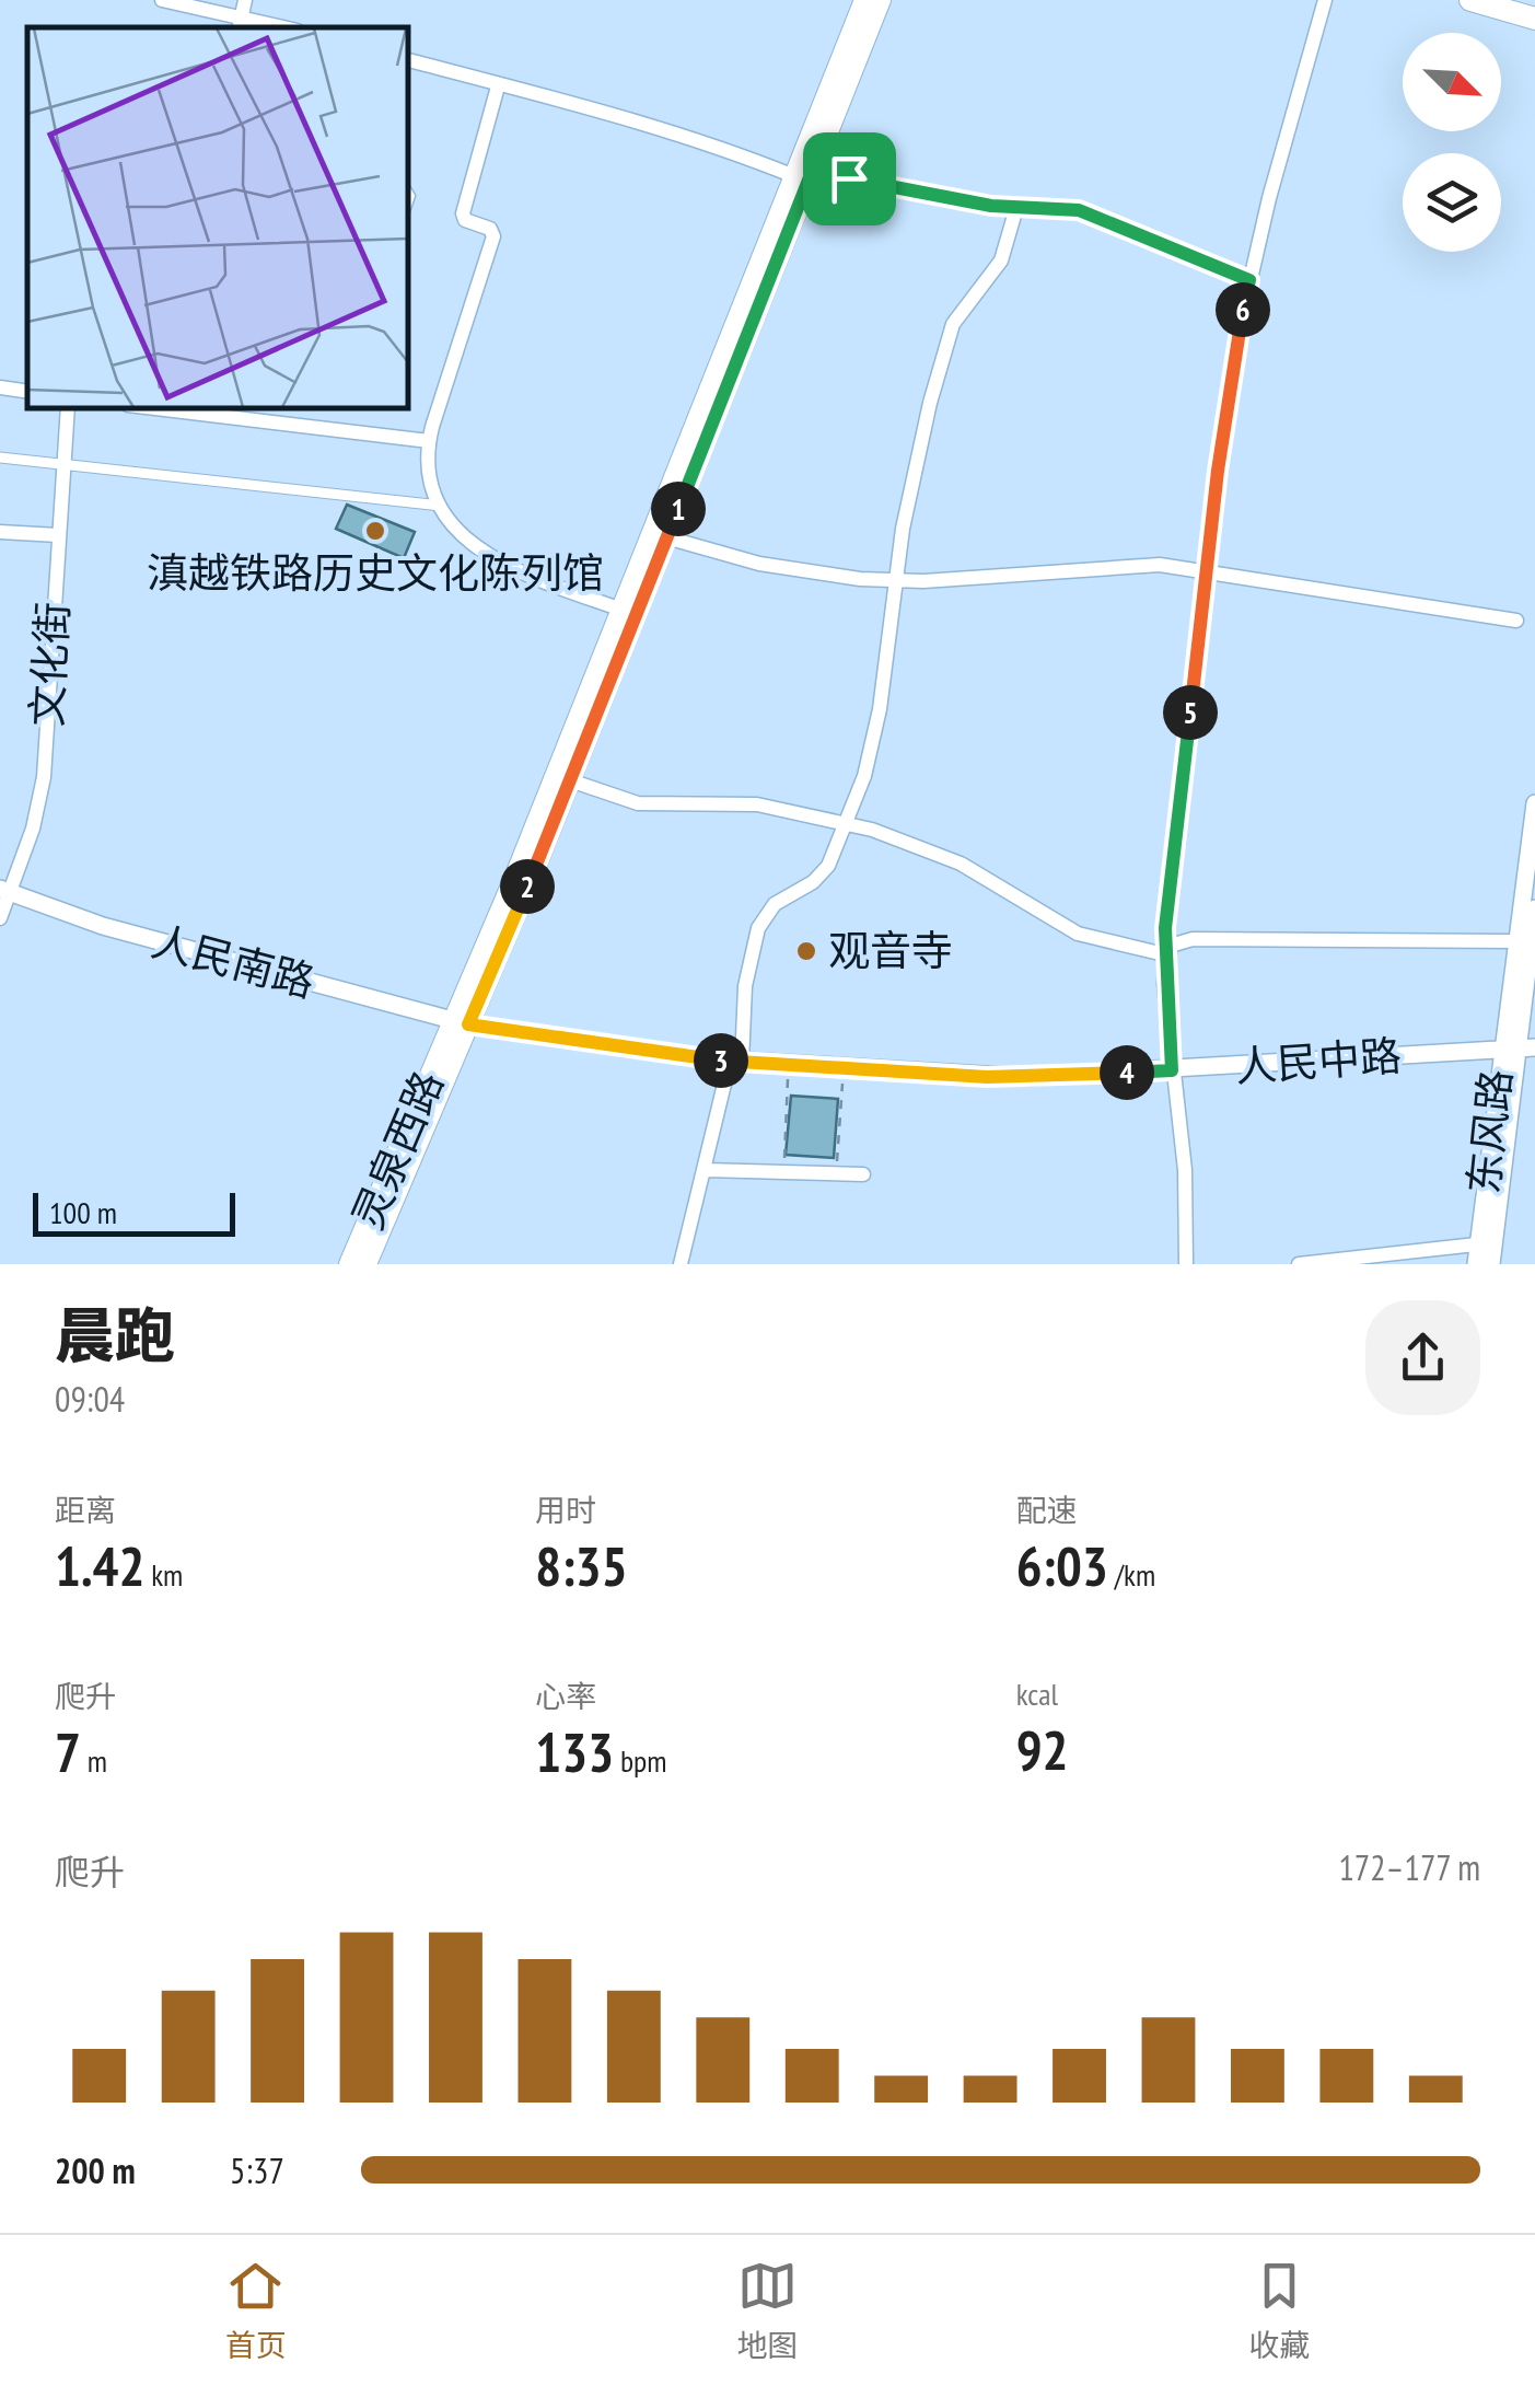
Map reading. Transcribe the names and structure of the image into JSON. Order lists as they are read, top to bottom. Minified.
{"streets":{"main road":["灵泉西路"],"street":["文化街","人民南路","人民中路","东风路"]},"crossings":[["文化街","人民南路"],["人民南路","人民中路"],["人民南路","灵泉西路"],["人民中路","东风路"],["人民中路","灵泉西路"]],"places":["滇越铁路历史文化陈列馆","观音寺"],"scale_bar":"100 m","north":"bottom right","page":{"pins":["6","1","5","2","3","4"],"scale":"100 m","heading":["晨跑","09:04"],"stats":[["距离","1.42 km"],["用时","8:35"],["配速","6:03 /km"],["爬升","7 m"],["心率","133 bpm"],["kcal","92"]],"chart":["爬升","172–177 m"],"list":[{"name":"200 m","note":"5:37"}],"tabs":["首页","地图","收藏"]}}
